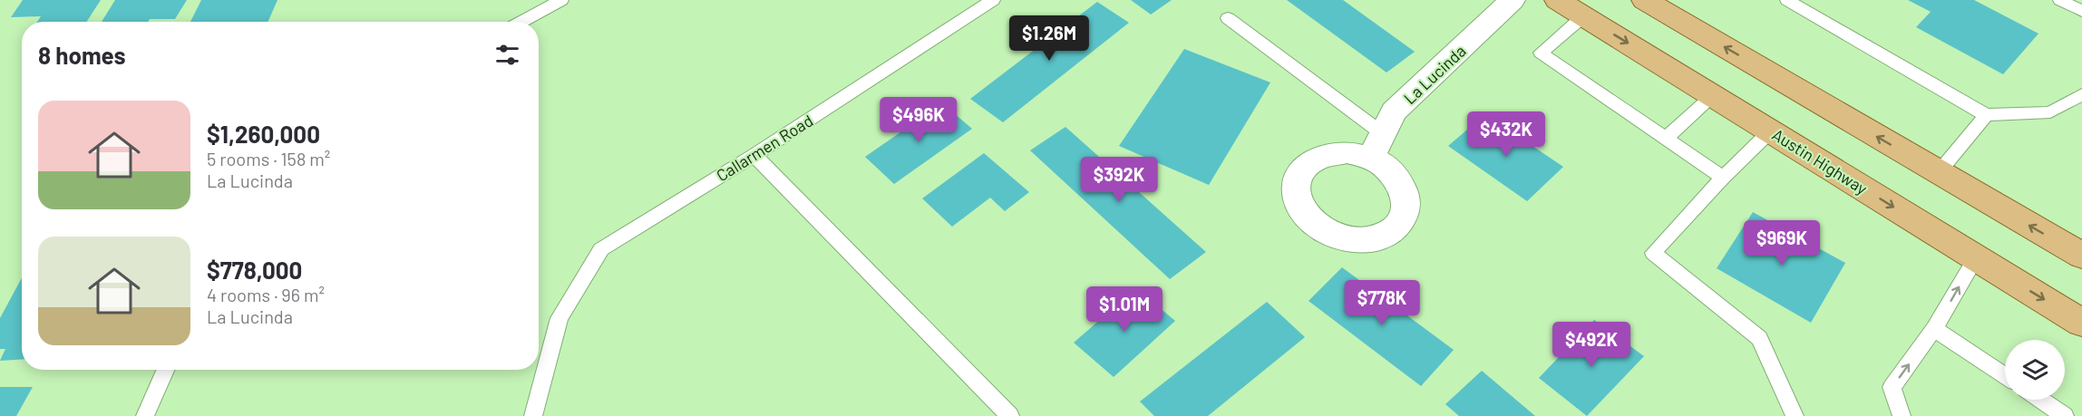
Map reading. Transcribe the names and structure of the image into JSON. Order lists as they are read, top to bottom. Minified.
{"streets":{"main road":["Austin Highway"],"street":["La Lucinda"],"lane":["Callarmen Road"]},"page":{"price":["$1.26M","$496K","$432K","$392K","$969K","$778K","$1.01M","$492K"],"heading":"8 homes","list":[{"name":"$1,260,000","note":"5 rooms · 158 m² · La Lucinda"},{"name":"$778,000","note":"4 rooms · 96 m² · La Lucinda"}]}}
